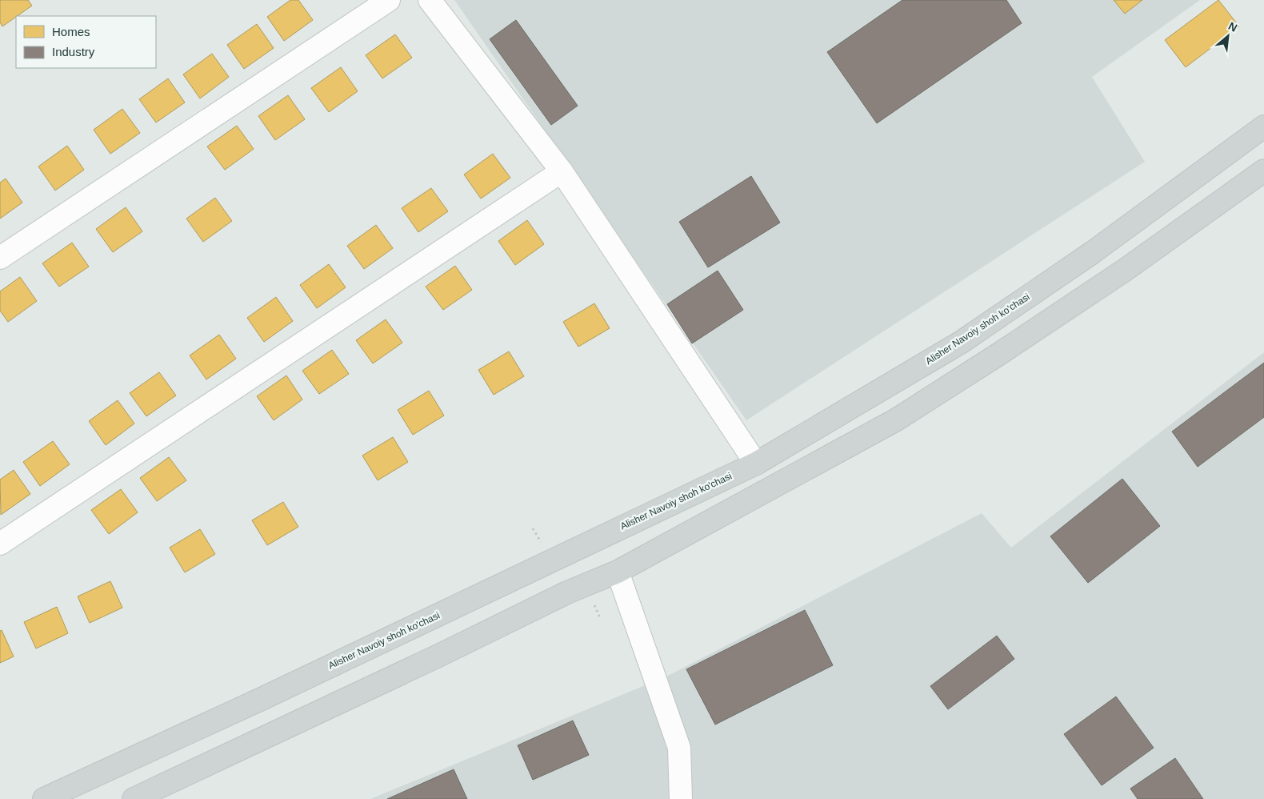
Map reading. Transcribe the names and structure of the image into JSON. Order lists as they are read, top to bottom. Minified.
{"streets":{"main road":["Alisher Navoiy shoh ko'chasi"]},"legend":["Homes","Industry"],"north":"top right"}
